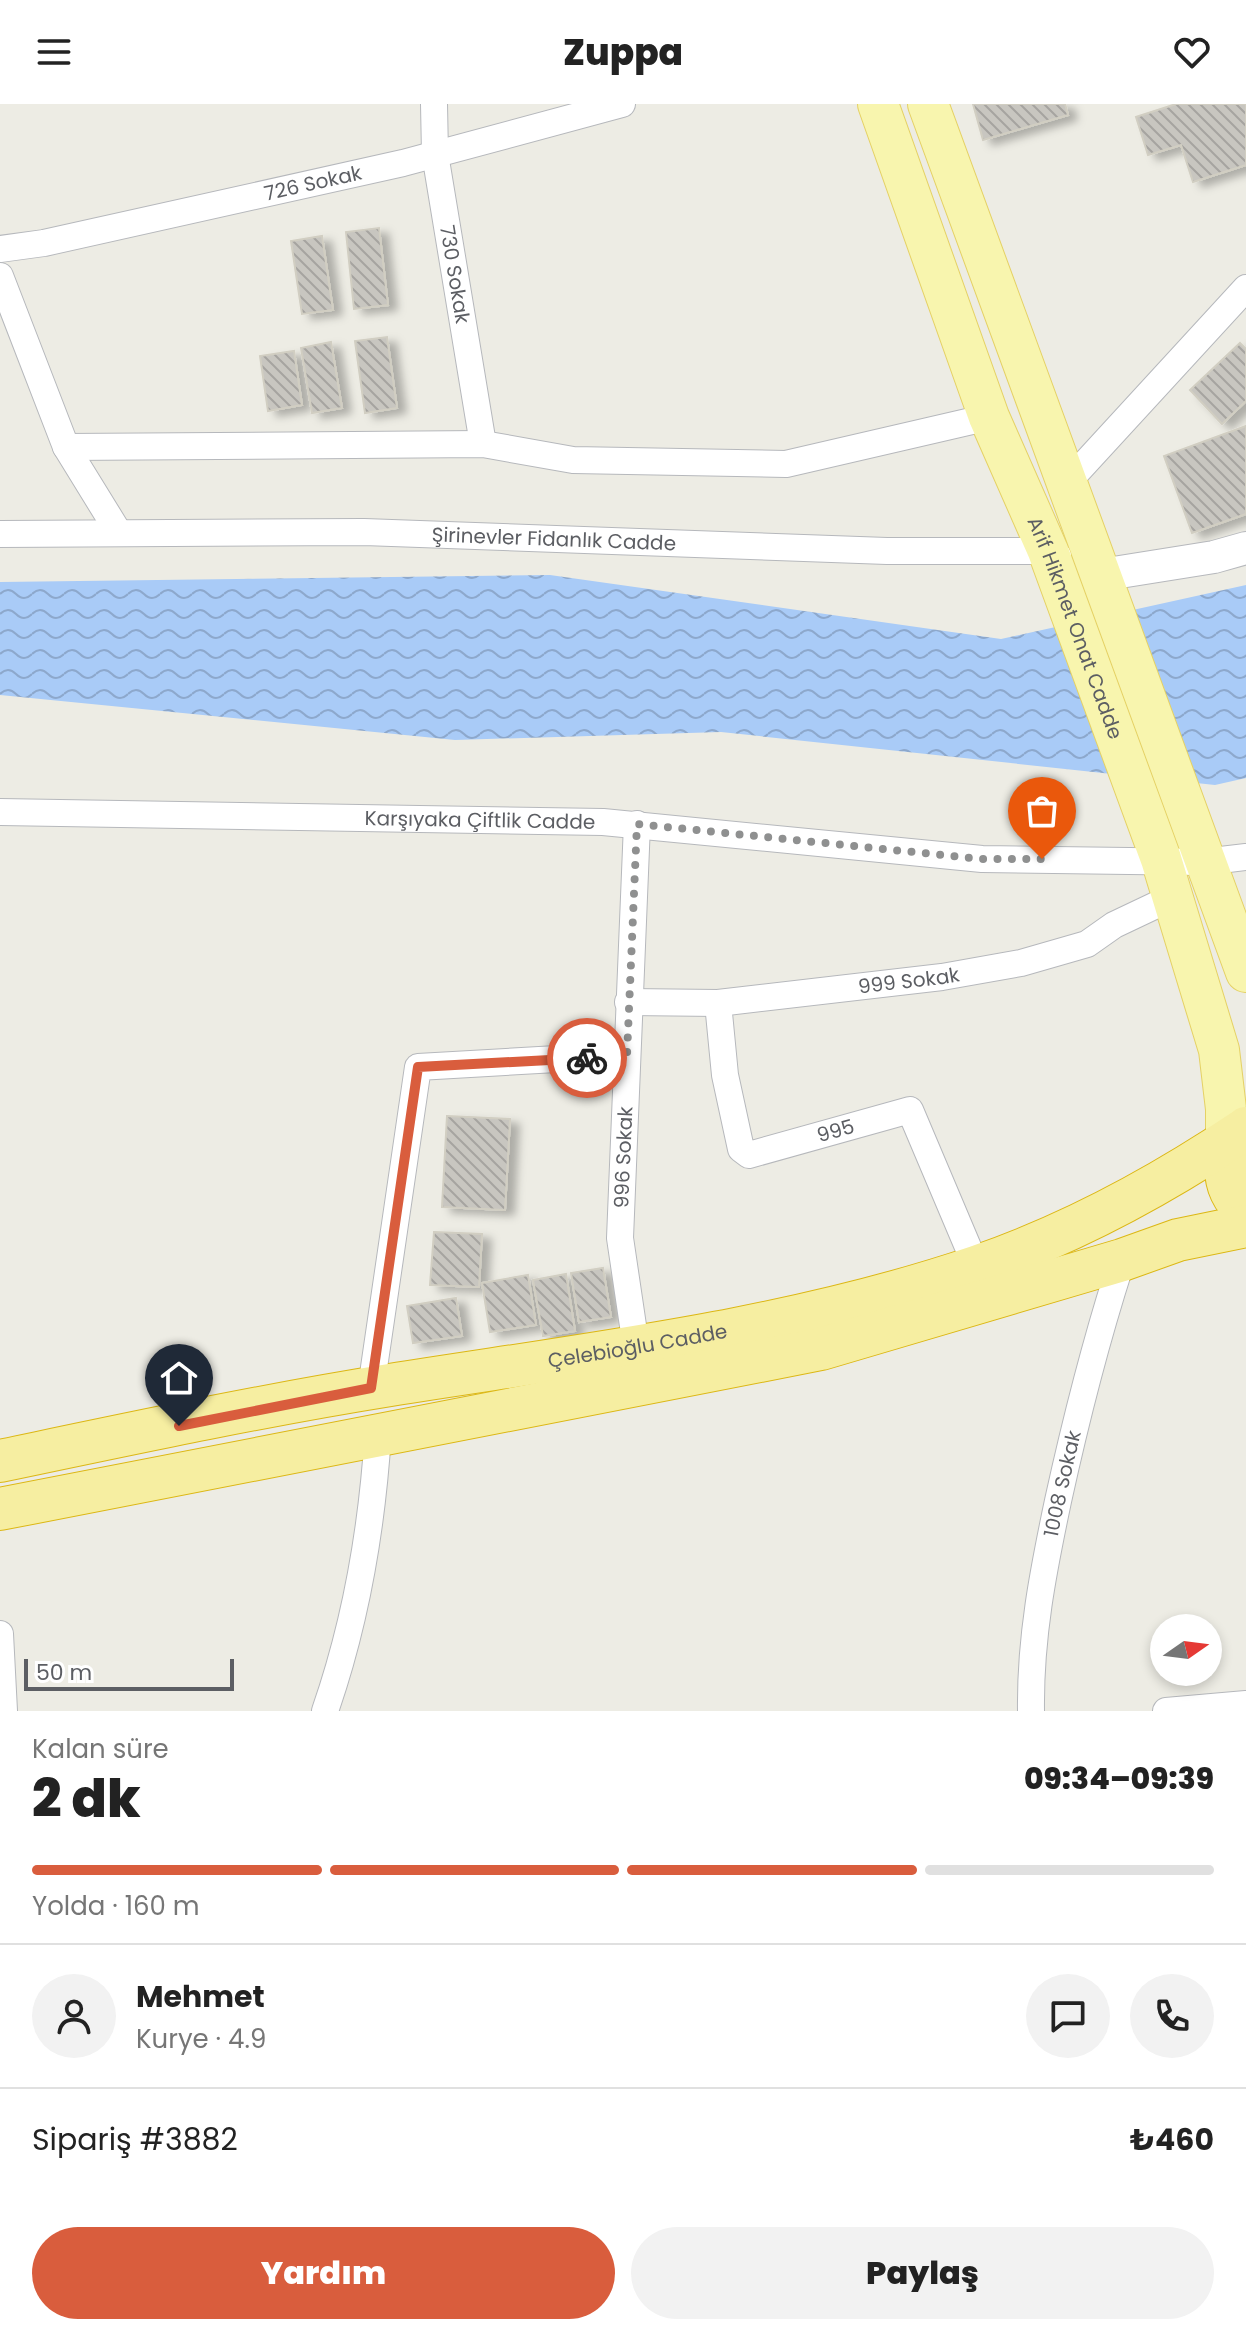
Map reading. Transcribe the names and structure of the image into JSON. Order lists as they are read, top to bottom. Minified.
{"streets":{"highway":["Çelebioğlu Cadde"],"main road":["Arif Hikmet Onat Cadde"],"street":["726 Sokak","730 Sokak","Şirinevler Fidanlık Cadde","Karşıyaka Çiftlik Cadde","999 Sokak","995","996 Sokak","1008 Sokak"]},"crossings":[["726 Sokak","730 Sokak"],["Şirinevler Fidanlık Cadde","Arif Hikmet Onat Cadde"],["Arif Hikmet Onat Cadde","Karşıyaka Çiftlik Cadde"],["Arif Hikmet Onat Cadde","999 Sokak"],["Arif Hikmet Onat Cadde","Çelebioğlu Cadde"],["Karşıyaka Çiftlik Cadde","996 Sokak"],["999 Sokak","995"],["999 Sokak","996 Sokak"],["995","Çelebioğlu Cadde"],["996 Sokak","Çelebioğlu Cadde"],["Çelebioğlu Cadde","1008 Sokak"]],"scale_bar":"50 m","north":"right","page":{"header":"Zuppa","scale":"50 m","heading":["2 dk","Kalan süre","09:34–09:39"],"panel":["Mehmet","Kurye · 4.9","Sipariş #3882","₺460"],"bar":"Yolda · 160 m","buttons":["Yardım","Paylaş"]}}
